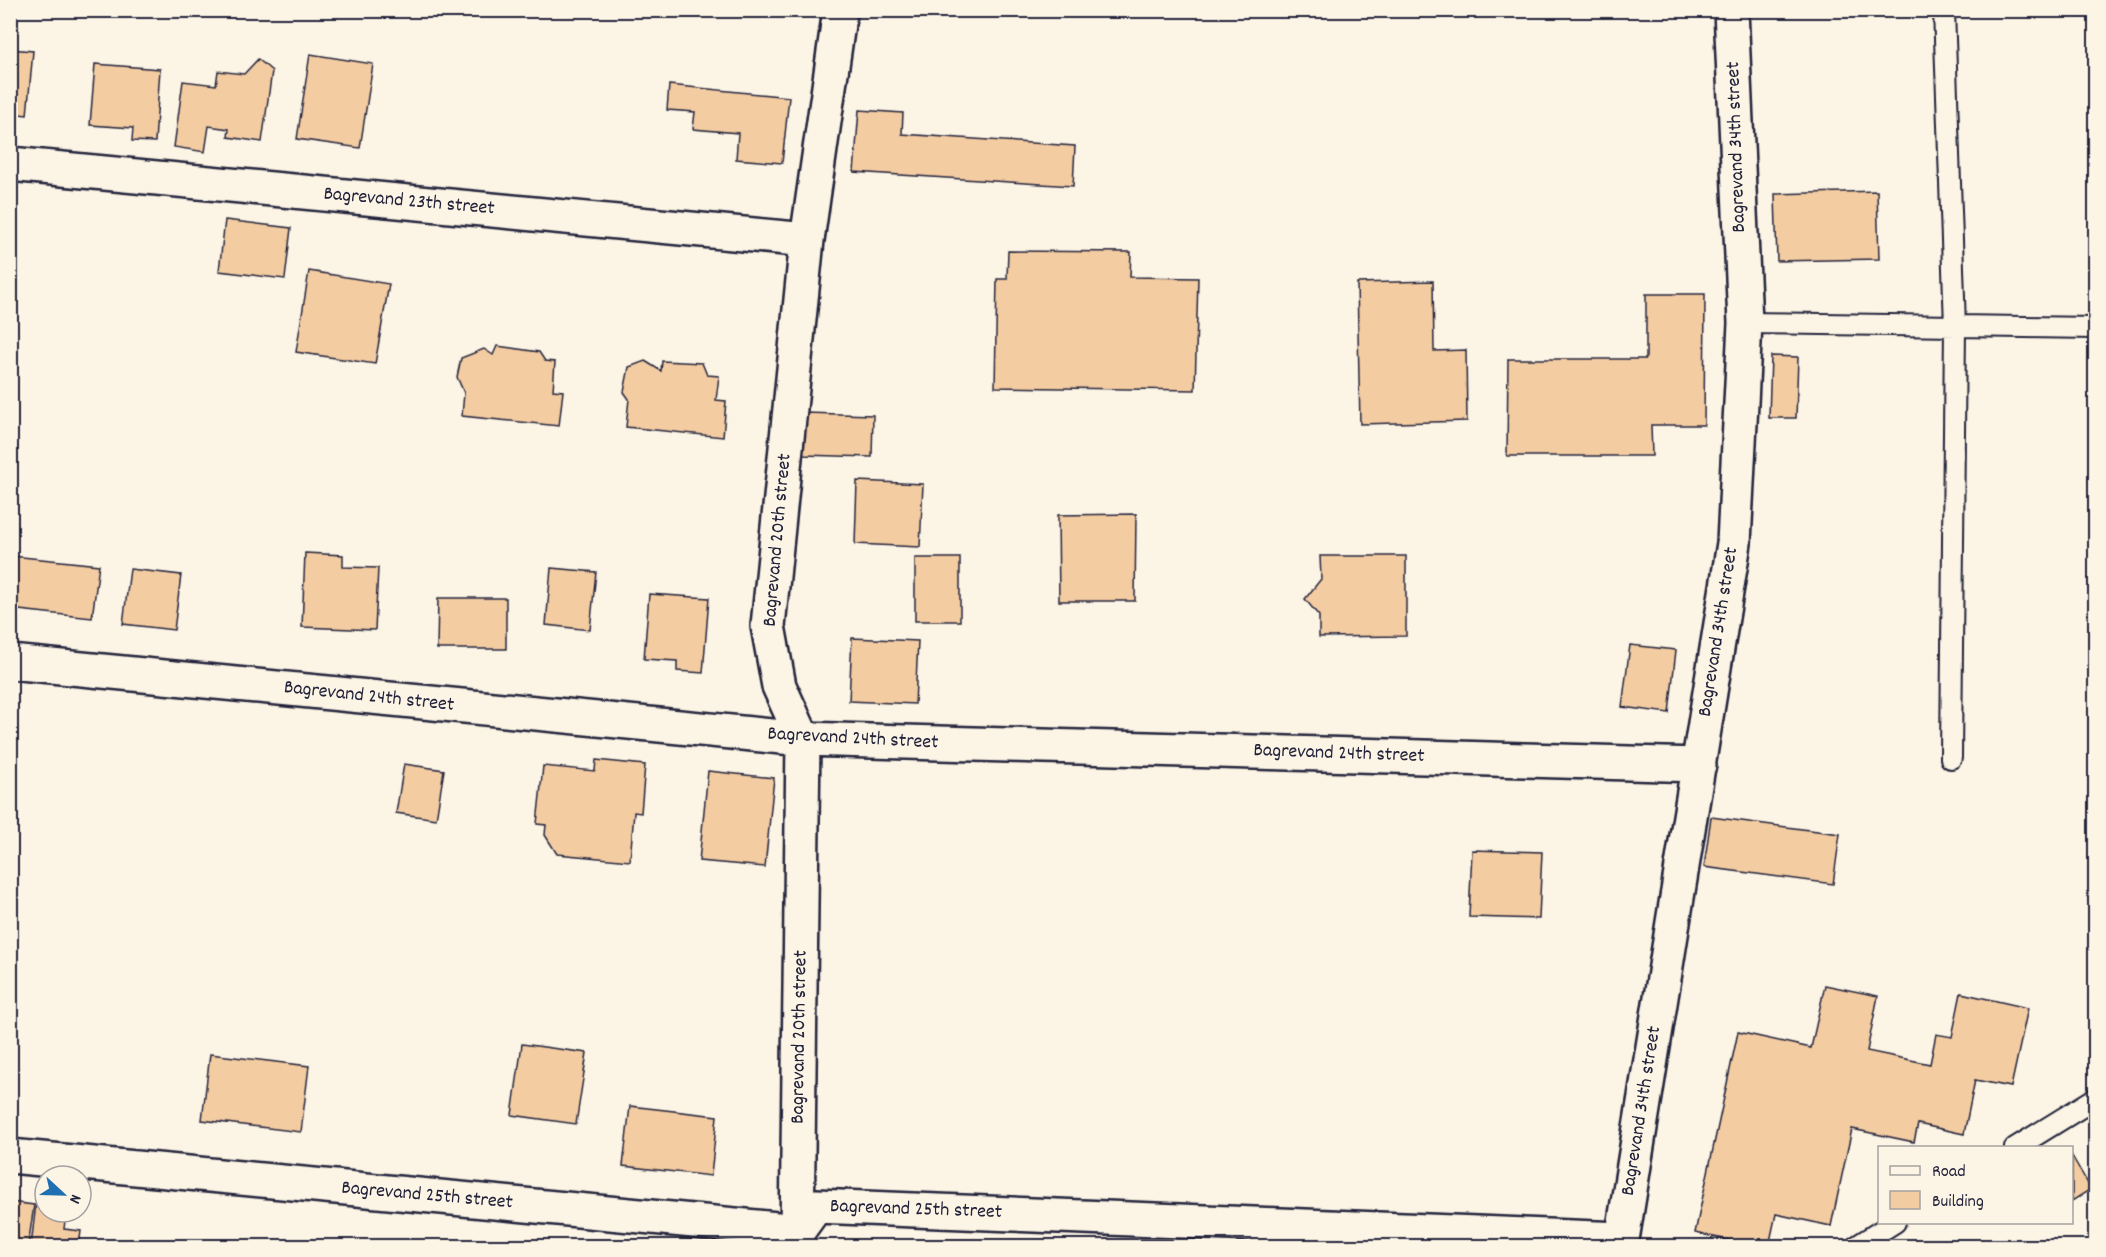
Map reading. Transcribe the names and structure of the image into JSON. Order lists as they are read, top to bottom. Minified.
{"streets":{"street":["Bagrevand 34th street","Bagrevand 23th street","Bagrevand 20th street","Bagrevand 24th street","Bagrevand 25th street"]},"crossings":[["Bagrevand 34th street","Bagrevand 24th street"],["Bagrevand 34th street","Bagrevand 25th street"],["Bagrevand 23th street","Bagrevand 20th street"],["Bagrevand 20th street","Bagrevand 24th street"],["Bagrevand 20th street","Bagrevand 25th street"]],"legend":["Road","Building"],"north":"right"}
